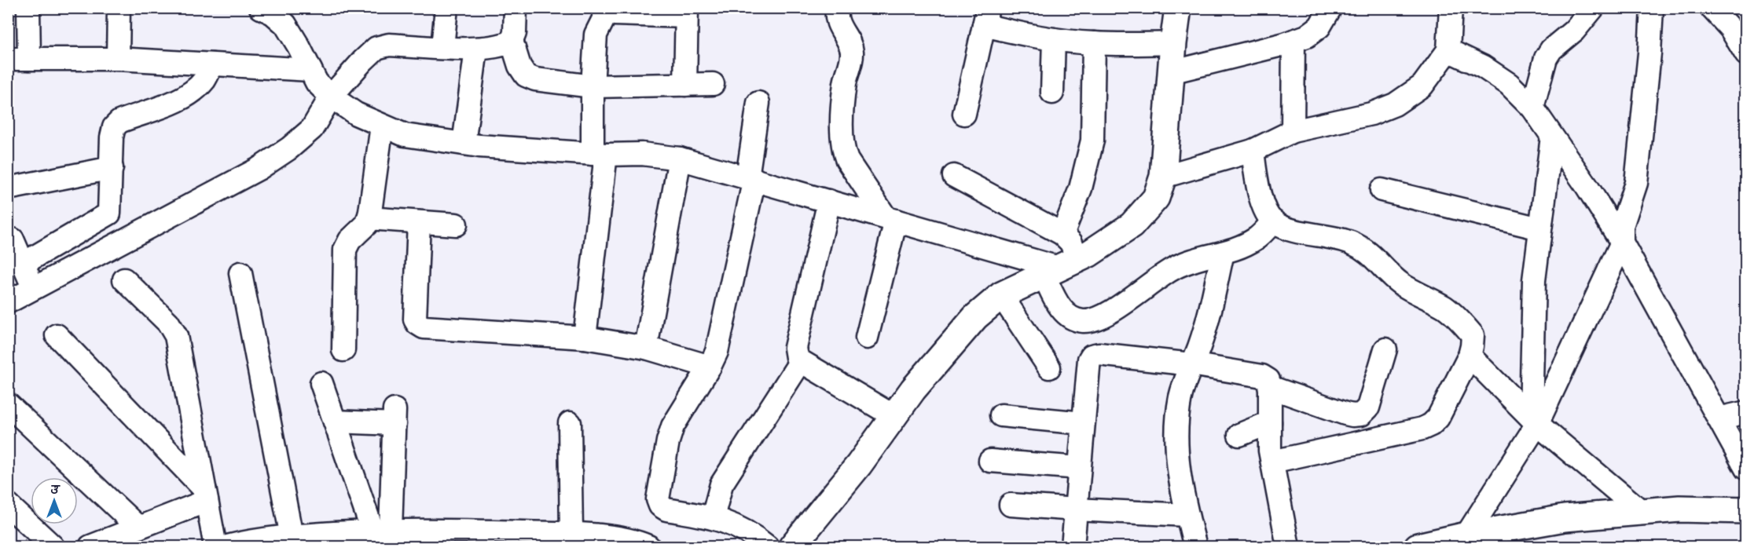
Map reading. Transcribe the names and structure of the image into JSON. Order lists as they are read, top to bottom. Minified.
{"north":"top"}
